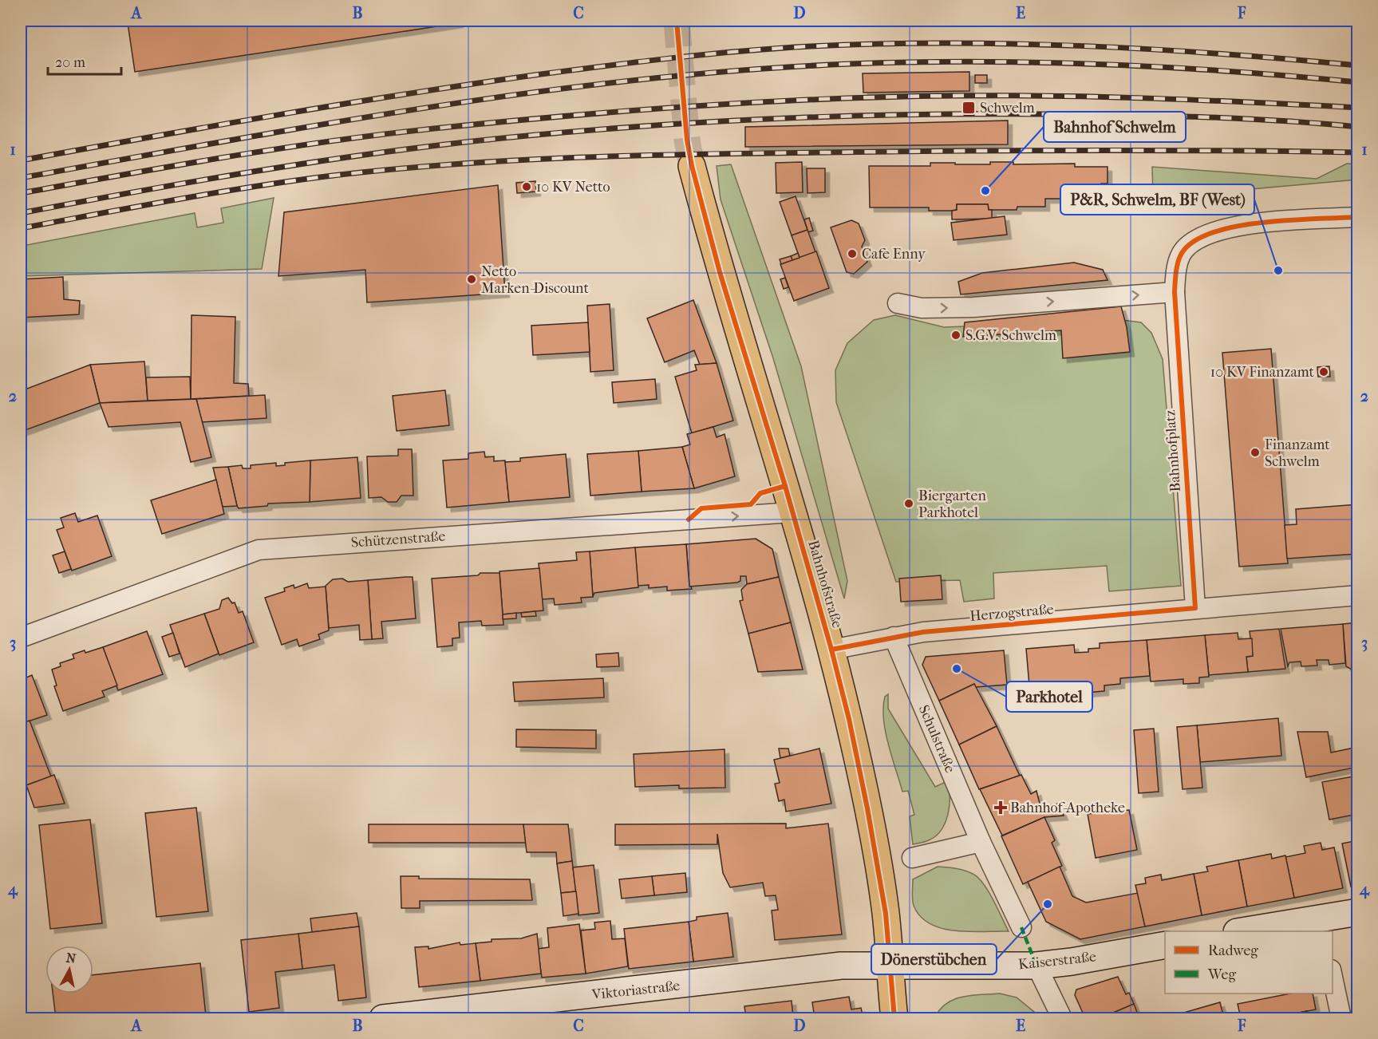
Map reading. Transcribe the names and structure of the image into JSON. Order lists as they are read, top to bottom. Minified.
{"streets":{"main road":["Bahnhofstraße","Kaiserstraße","Viktoriastraße"],"street":["Bahnhofplatz","Schützenstraße","Herzogstraße","Schulstraße"]},"crossings":[["Bahnhofplatz","Herzogstraße"],["Schützenstraße","Bahnhofstraße"],["Bahnhofstraße","Herzogstraße"],["Bahnhofstraße","Kaiserstraße"],["Bahnhofstraße","Viktoriastraße"],["Herzogstraße","Schulstraße"],["Kaiserstraße","Viktoriastraße"]],"one_way":["Schützenstraße"],"places":{"transit":["Schwelm"],"other":["10 KV Netto","Bahnhof Schwelm","Cafe Enny","P&R, Schwelm, BF (West)","Netto Marken-Discount","S.G.V. Schwelm","10 KV Finanzamt","Finanzamt Schwelm","Biergarten Parkhotel","Parkhotel","Dönerstübchen"],"health":["Bahnhof-Apotheke"]},"legend":["Radweg","Weg"],"scale_bar":"20 m","north":"top","grid":{"columns":["A","B","C","D","E","F"],"rows":["1","2","3","4"]}}
